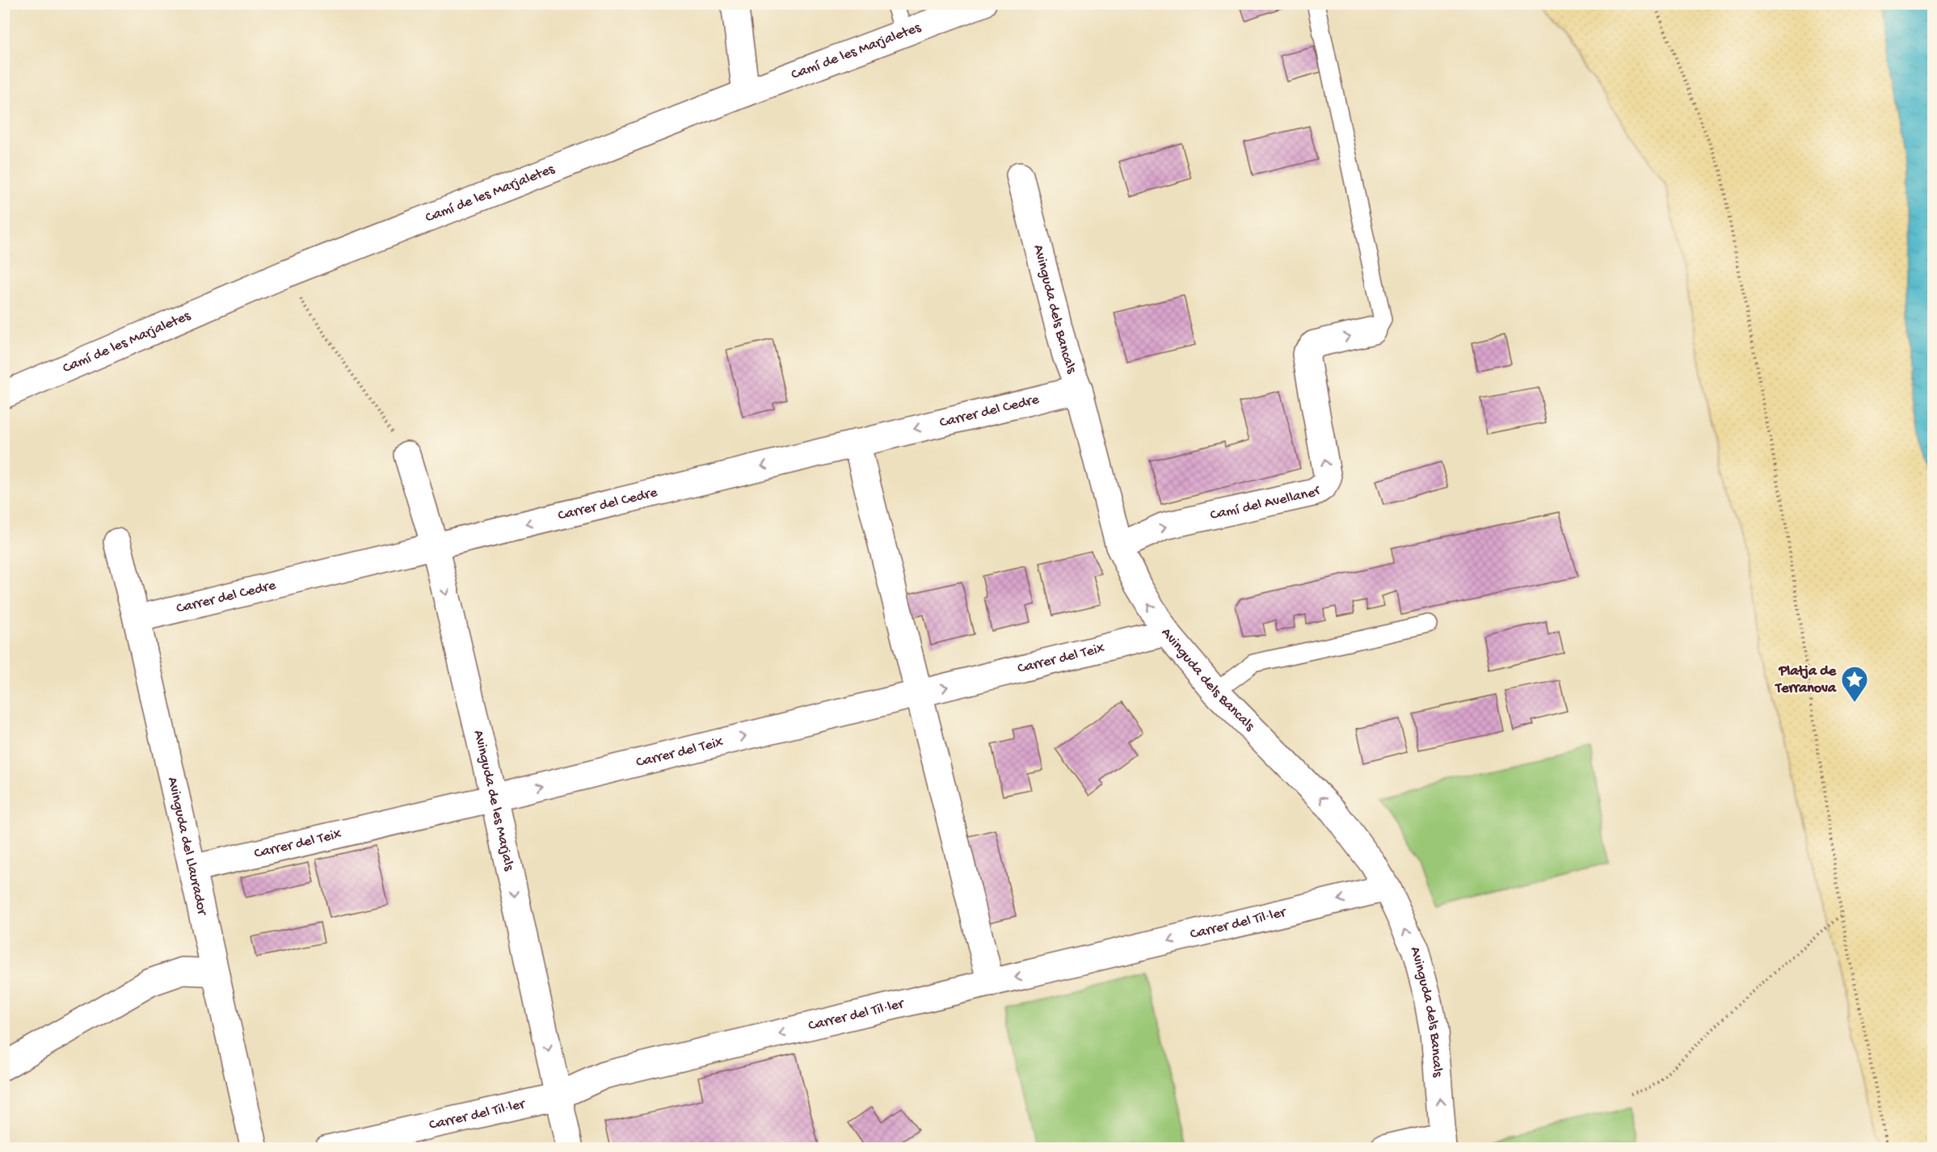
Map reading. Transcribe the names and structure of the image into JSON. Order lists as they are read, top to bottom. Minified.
{"streets":{"street":["Camí de les Marjaletes","Avinguda dels Bancals","Carrer del Cedre","Camí del Avellaner","Carrer del Teix","Avinguda de les Marjals","Avinguda del Llaurador","Carrer del Til·ler"]},"crossings":[["Avinguda dels Bancals","Carrer del Cedre"],["Avinguda dels Bancals","Camí del Avellaner"],["Avinguda dels Bancals","Carrer del Teix"],["Avinguda dels Bancals","Carrer del Til·ler"],["Carrer del Cedre","Avinguda de les Marjals"],["Carrer del Cedre","Avinguda del Llaurador"],["Carrer del Teix","Avinguda de les Marjals"],["Carrer del Teix","Avinguda del Llaurador"],["Avinguda de les Marjals","Carrer del Til·ler"]],"one_way":["Avinguda dels Bancals","Carrer del Cedre","Carrer del Teix","Avinguda de les Marjals","Carrer del Til·ler"],"places":{"place":["Platja de Terranova"]}}
